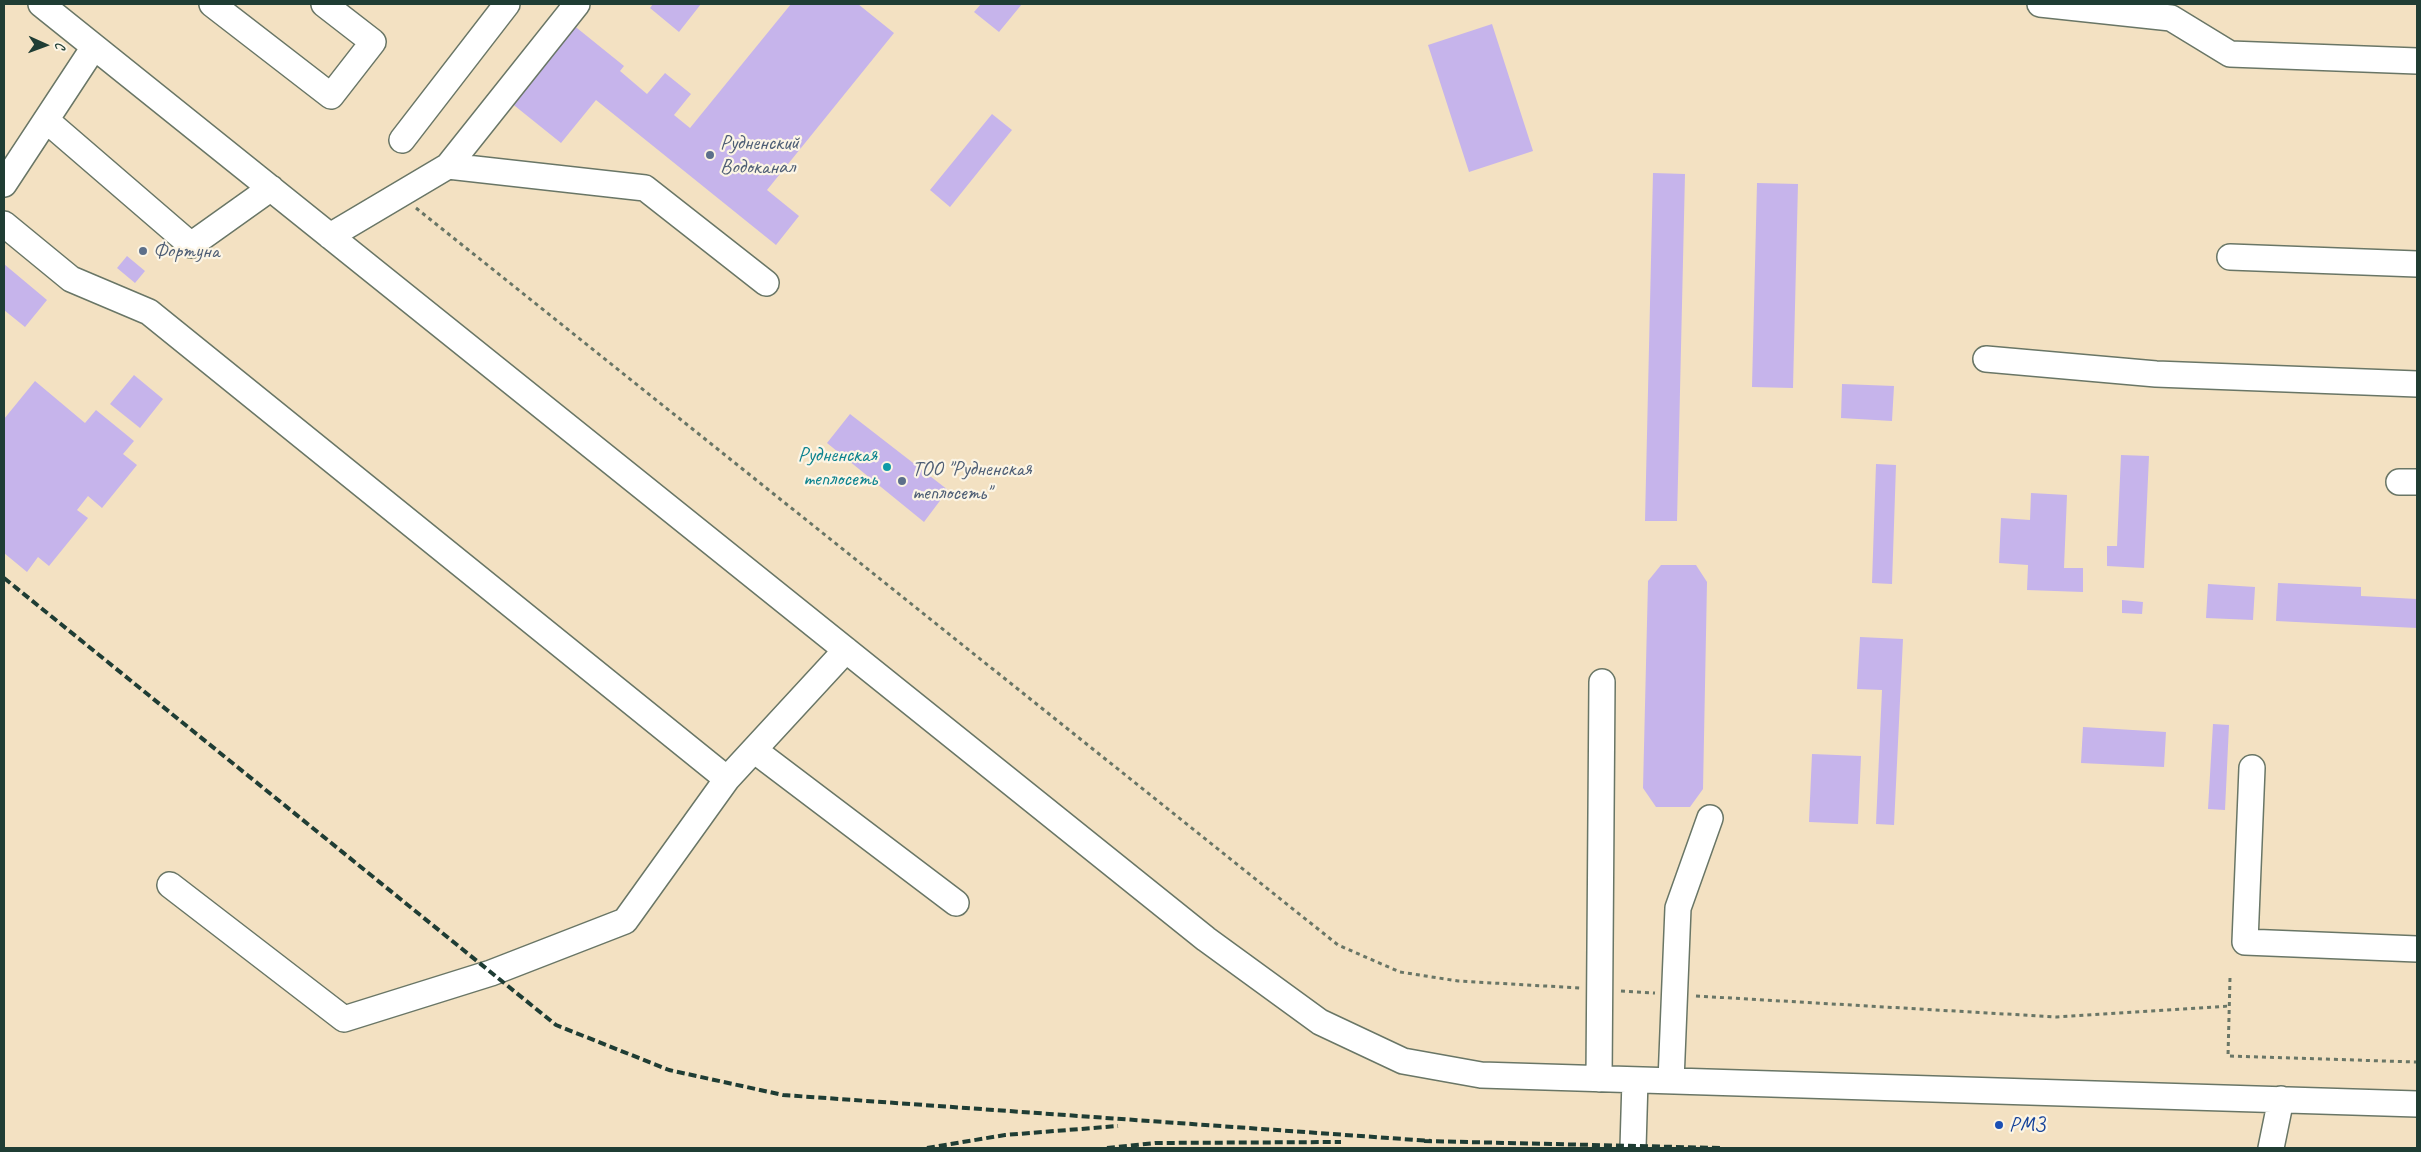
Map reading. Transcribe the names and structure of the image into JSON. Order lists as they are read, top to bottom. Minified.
{"places":["Рудненский Водоканал","Фортуна","Рудненская теплосеть","ТОО \"Рудненская теплосеть\"","РМЗ"],"north":"right"}
